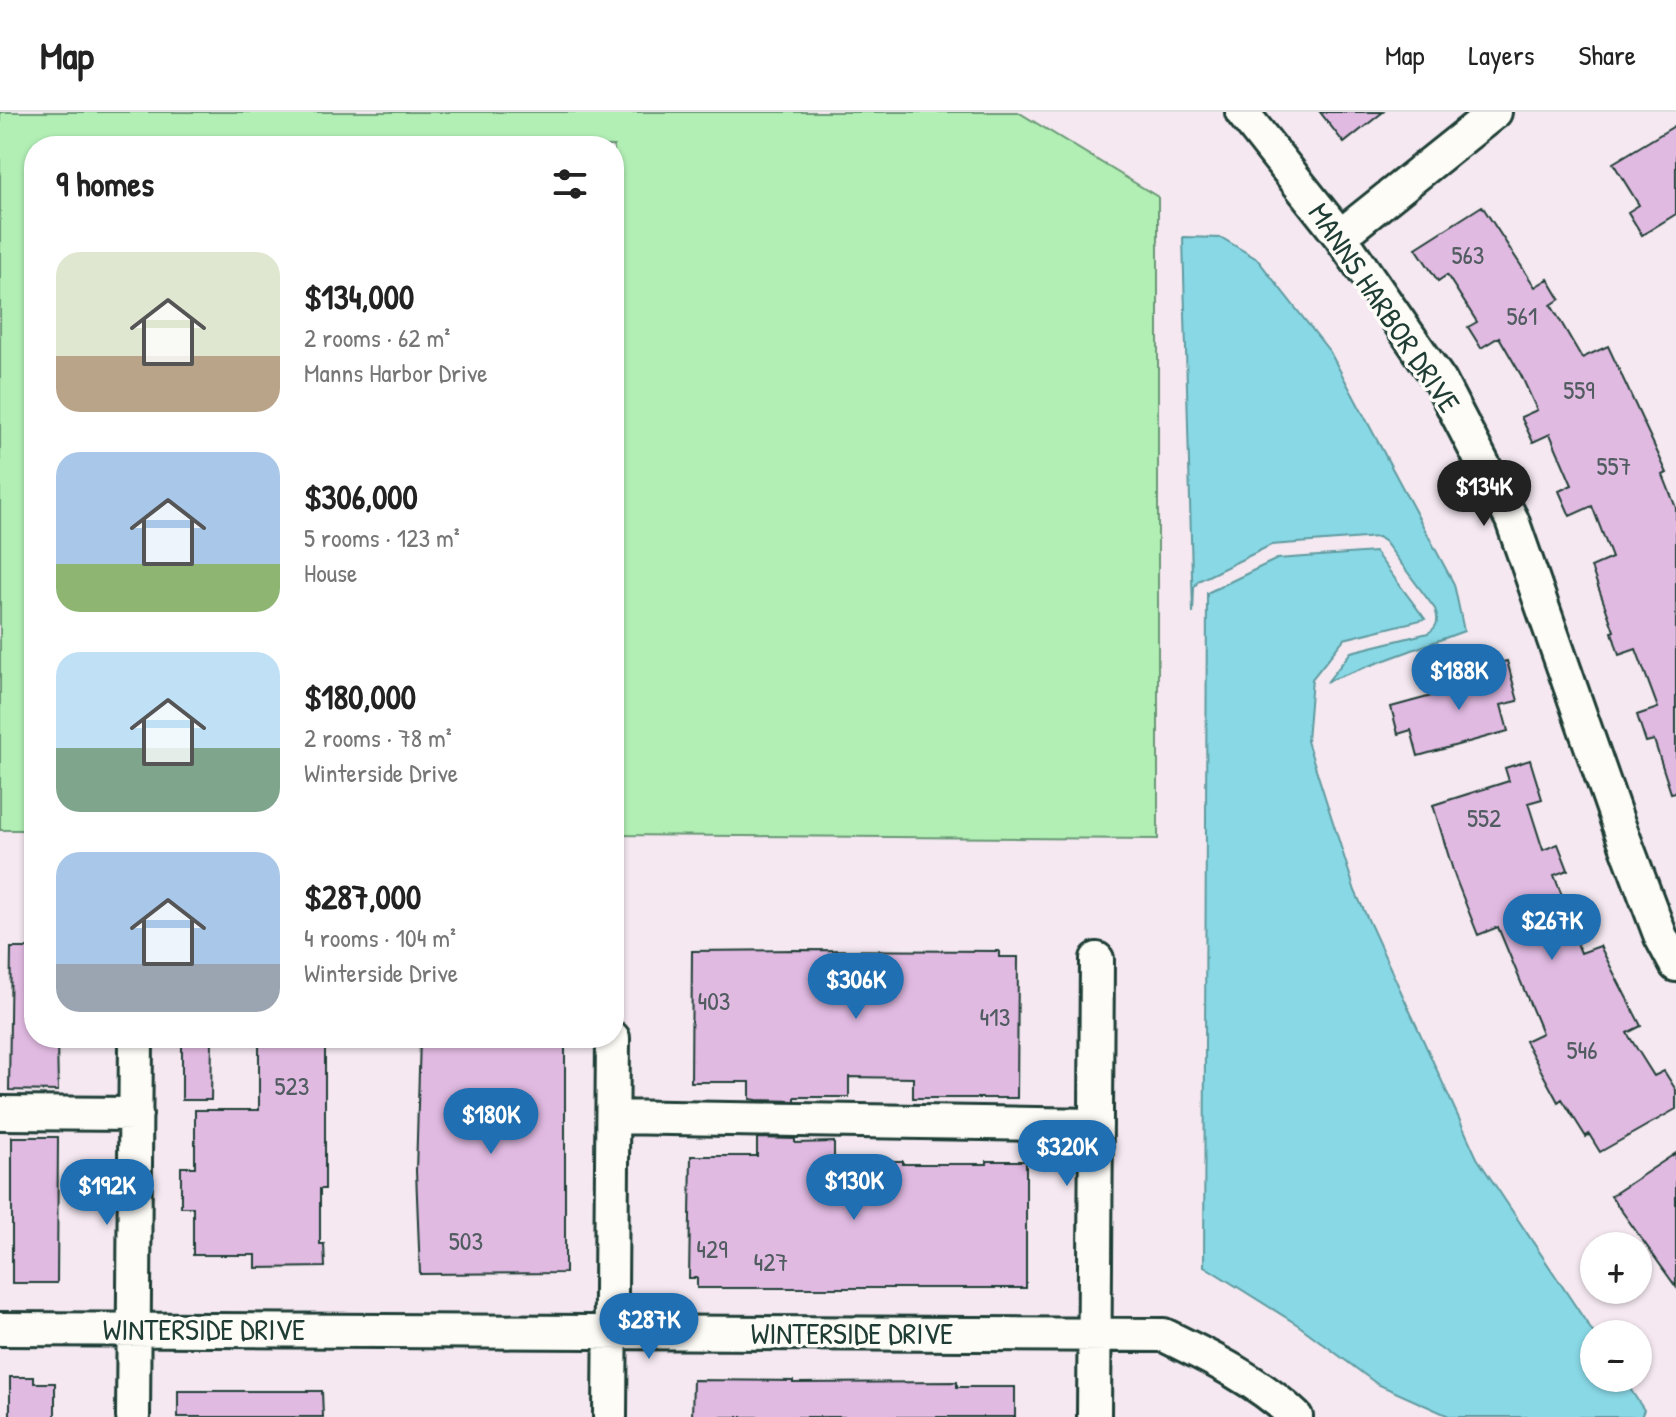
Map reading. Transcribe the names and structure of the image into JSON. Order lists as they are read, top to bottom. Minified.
{"streets":{"street":["MANNS HARBOR DRIVE","WINTERSIDE DRIVE"]},"house_numbers":["563","561","559","557","552","403","413","546","523","503","429","427"],"page":{"header":"Map","nav":["Map","Layers","Share"],"heading":"9 homes","list":[{"name":"$134,000","note":"2 rooms · 62 m² · Manns Harbor Drive"},{"name":"$306,000","note":"5 rooms · 123 m² · House"},{"name":"$180,000","note":"2 rooms · 78 m² · Winterside Drive"},{"name":"$287,000","note":"4 rooms · 104 m² · Winterside Drive"}],"price":["$134K","$188K","$267K","$306K","$180K","$320K","$130K","$192K","$287K"],"map_buttons":["+","−"]}}
